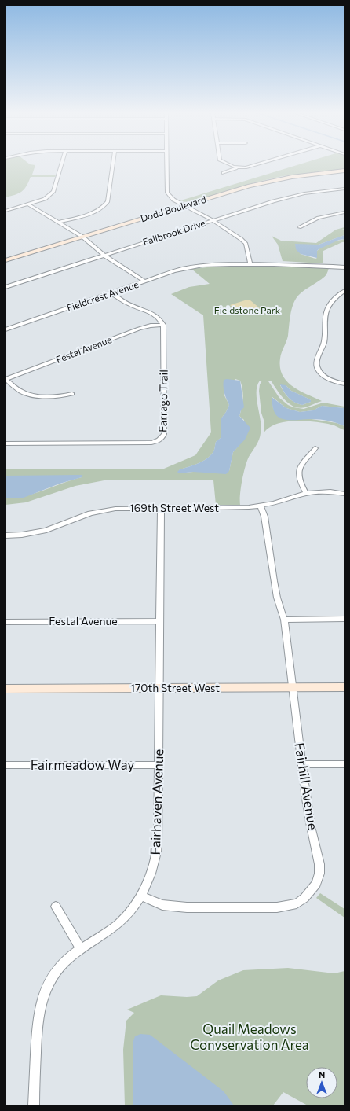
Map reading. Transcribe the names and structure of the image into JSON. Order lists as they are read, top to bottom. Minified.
{"streets":{"street":["Dodd Boulevard","Fallbrook Drive","Fieldcrest Avenue","Festal Avenue","Farrago Trail","169th Street West","170th Street West","Fairmeadow Way","Fairhill Avenue","Fairhaven Avenue"]},"crossings":[["Festal Avenue","Farrago Trail"],["Festal Avenue","Fairhaven Avenue"],["169th Street West","Fairhill Avenue"],["169th Street West","Fairhaven Avenue"],["170th Street West","Fairhill Avenue"],["170th Street West","Fairhaven Avenue"],["Fairmeadow Way","Fairhaven Avenue"],["Fairhill Avenue","Fairhaven Avenue"]],"parks":["Fieldstone Park","Quail Meadows Convservation Area"],"north":"top"}
